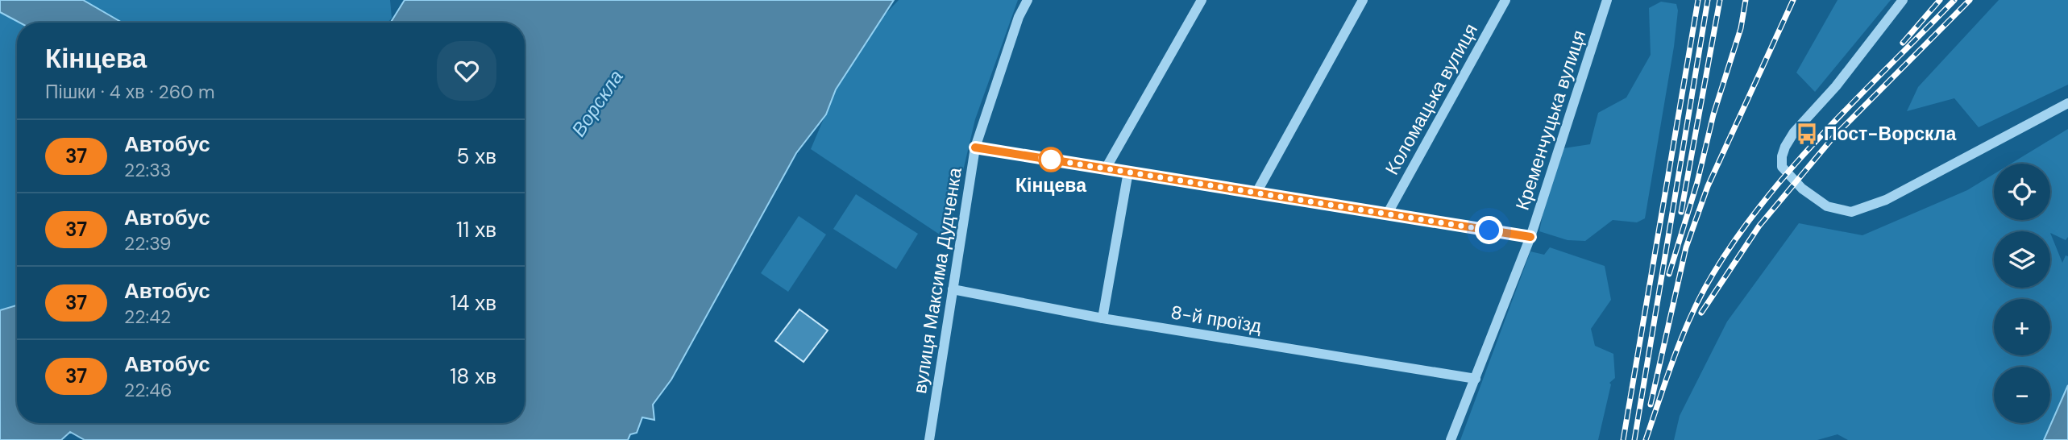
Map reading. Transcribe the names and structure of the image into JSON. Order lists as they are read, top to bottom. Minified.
{"streets":{"street":["Коломацька вулиця","Кременчуцька вулиця","вулиця Максима Дудченка","8-й проїзд"]},"crossings":[["Кременчуцька вулиця","8-й проїзд"],["вулиця Максима Дудченка","8-й проїзд"]],"water":["Ворскла"],"places":{"bus stop":["Пост-Ворскла"],"other":["Кінцева"]},"lines":["bus line 37"],"page":{"heading":["Кінцева","Пішки · 4 хв · 260 m"],"list":[{"mark":"37","name":"Автобус","note":"22:33","value":"5 хв"},{"mark":"37","name":"Автобус","note":"22:39","value":"11 хв"},{"mark":"37","name":"Автобус","note":"22:42","value":"14 хв"},{"mark":"37","name":"Автобус","note":"22:46","value":"18 хв"}],"map_buttons":["+","−"]}}
